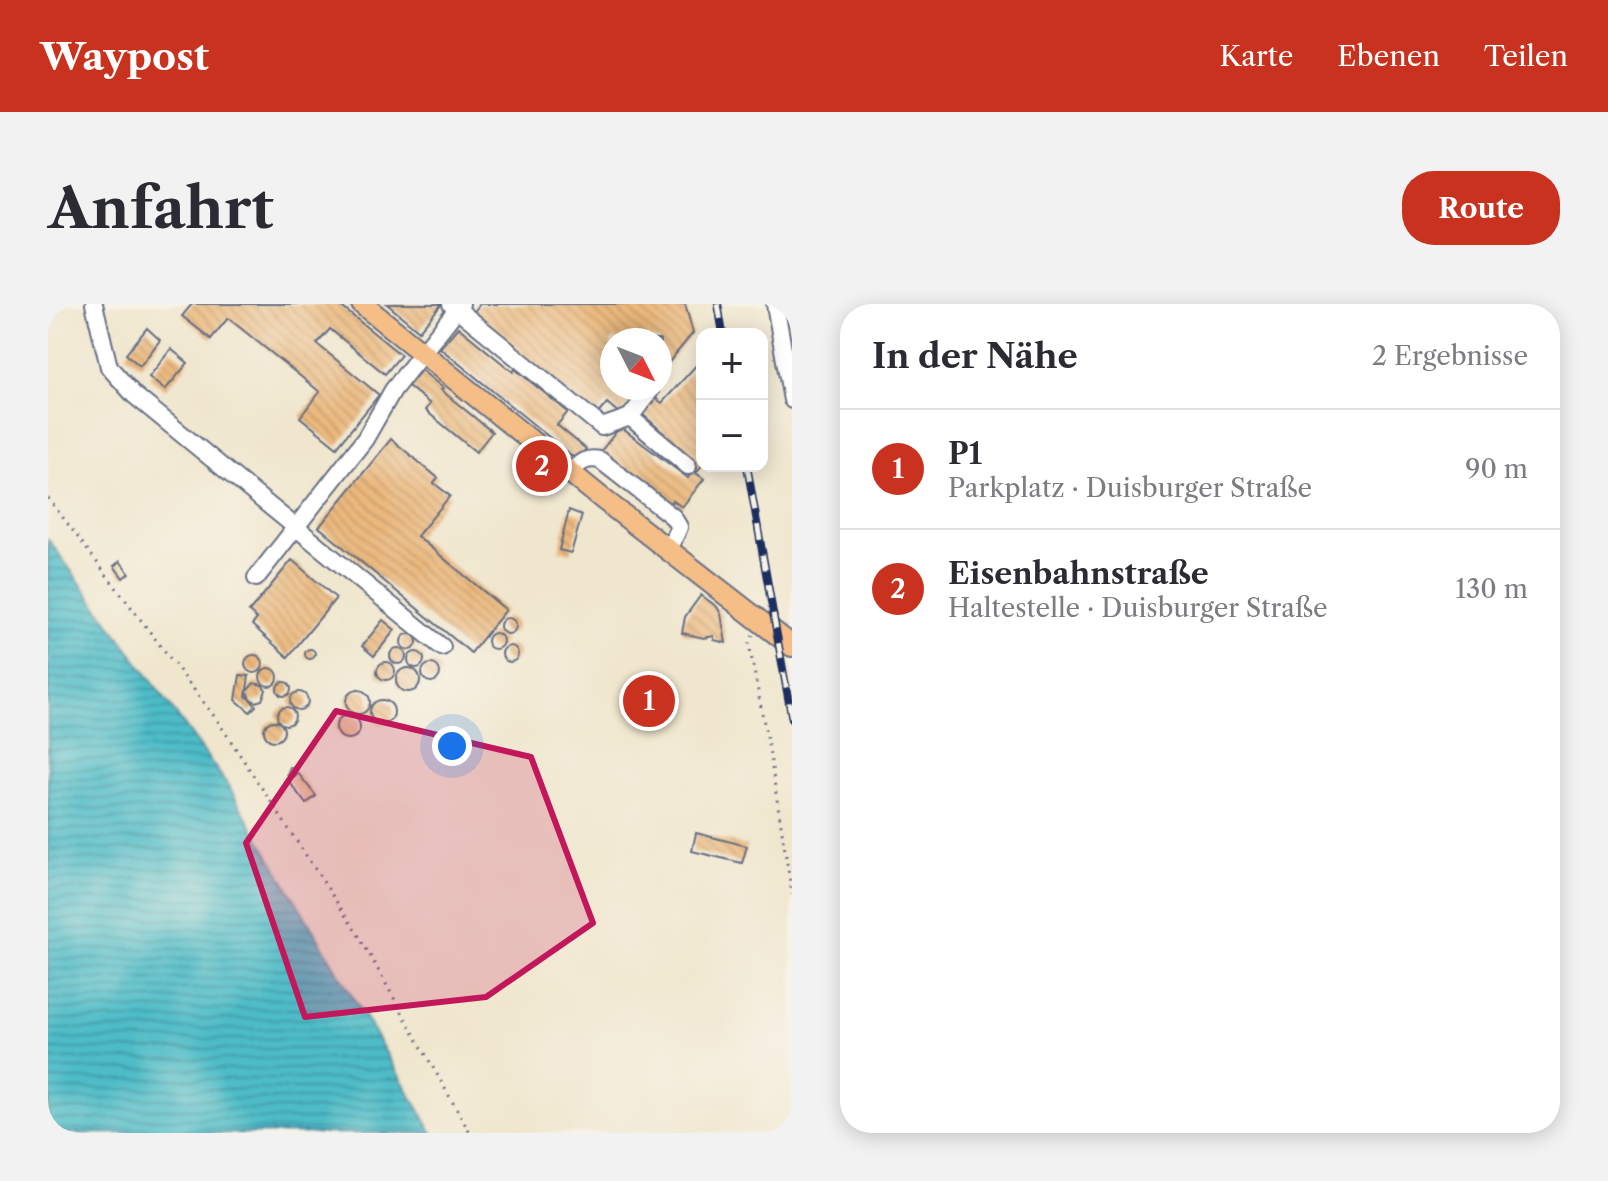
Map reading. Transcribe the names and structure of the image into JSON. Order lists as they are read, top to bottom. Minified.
{"north":"bottom right","page":{"header":"Waypost","nav":["Karte","Ebenen","Teilen"],"buttons":"Route","title":"Anfahrt","heading":["In der Nähe","2 Ergebnisse"],"map_buttons":["+","−"],"list":[{"mark":"1","name":"P1","note":"Parkplatz · Duisburger Straße","value":"90 m"},{"mark":"2","name":"Eisenbahnstraße","note":"Haltestelle · Duisburger Straße","value":"130 m"}],"pins":["2","1"]}}
